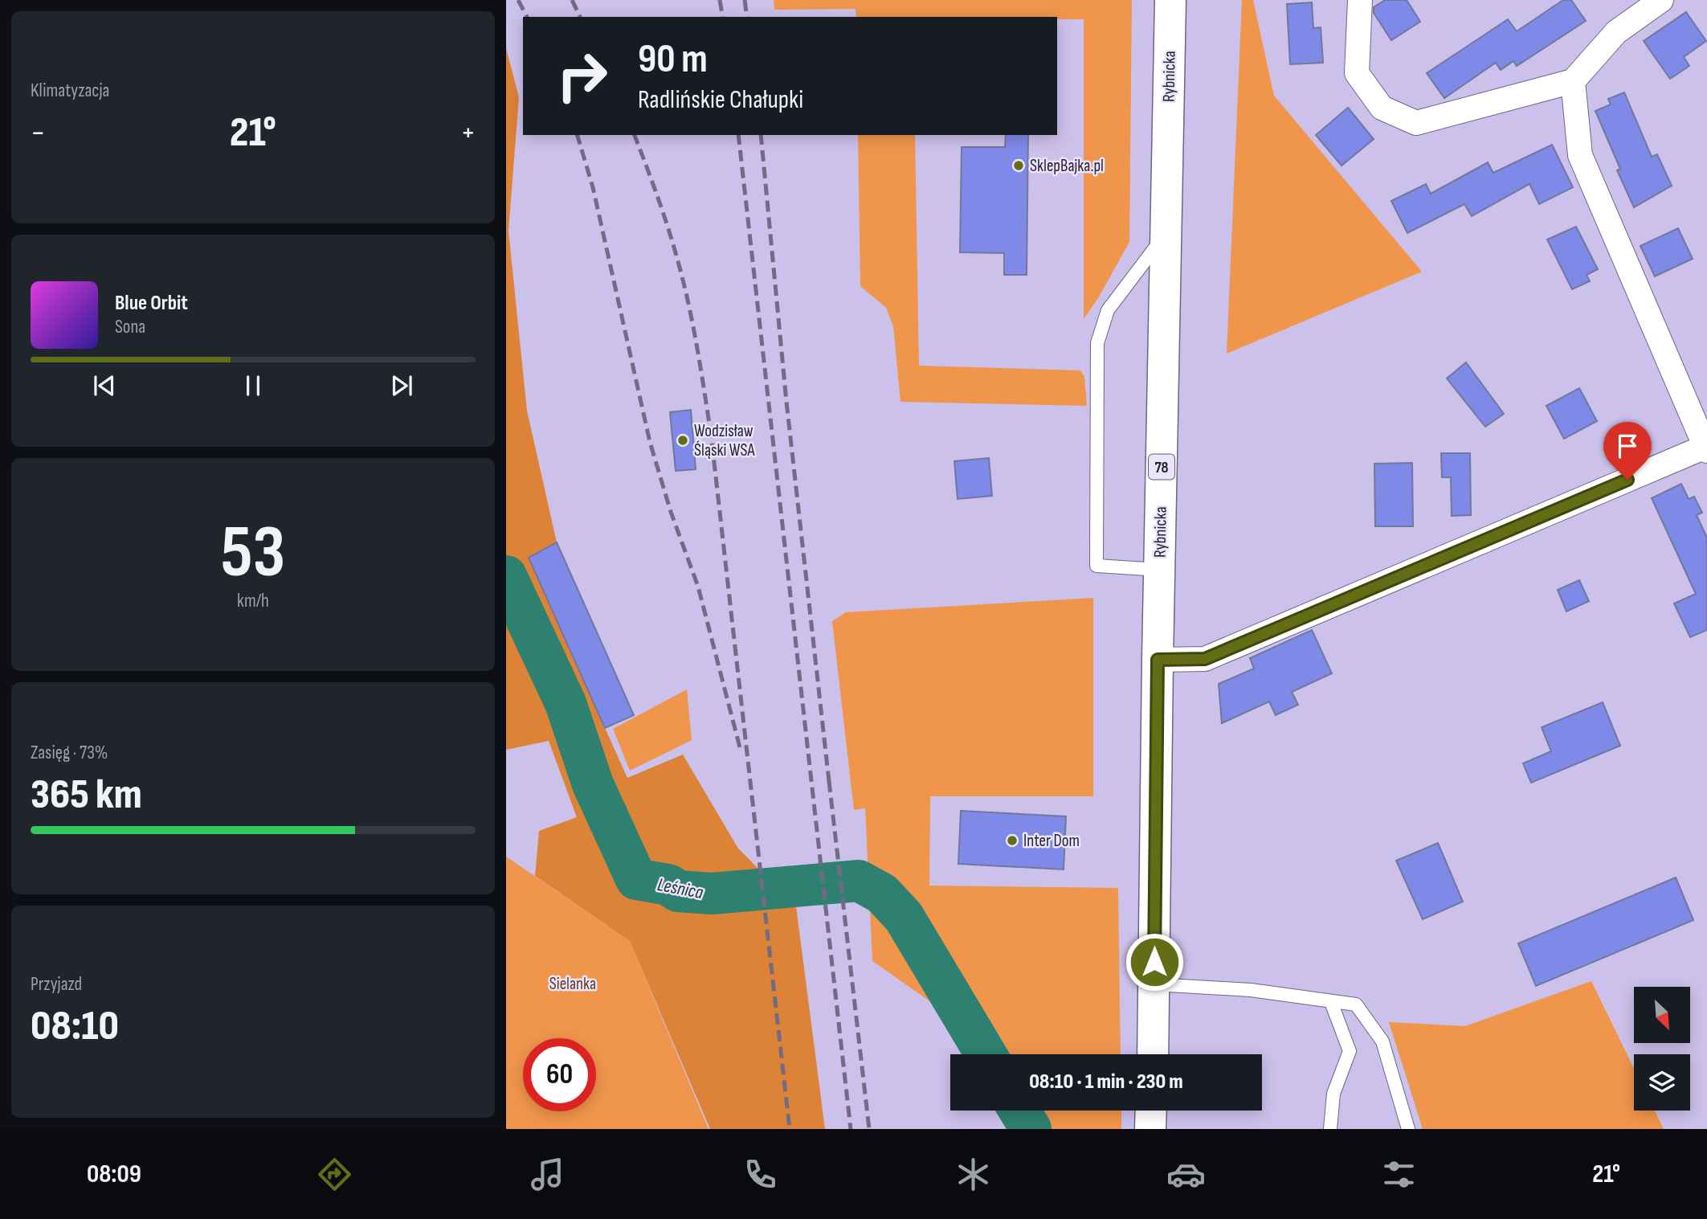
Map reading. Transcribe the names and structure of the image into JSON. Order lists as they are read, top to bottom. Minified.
{"streets":{"main road":["Rybnicka","78"]},"water":["Leśnica"],"parks":["Sielanka"],"places":["SklepBajka.pl","Wodzisław Śląski WSA","Inter Dom"],"north":"bottom right","page":{"tile":["Klimatyzacja",["53","km/h"],["Zasięg · 73%","365 km"],["Przyjazd","08:10"]],"turn":["90 m","Radlińskie Chałupki"],"heat":["−","21°","+"],"song":["Blue Orbit","Sona"],"limit":"60","trip":"08:10 · 1 min · 230 m","tabs":["08:09","21°"]}}
